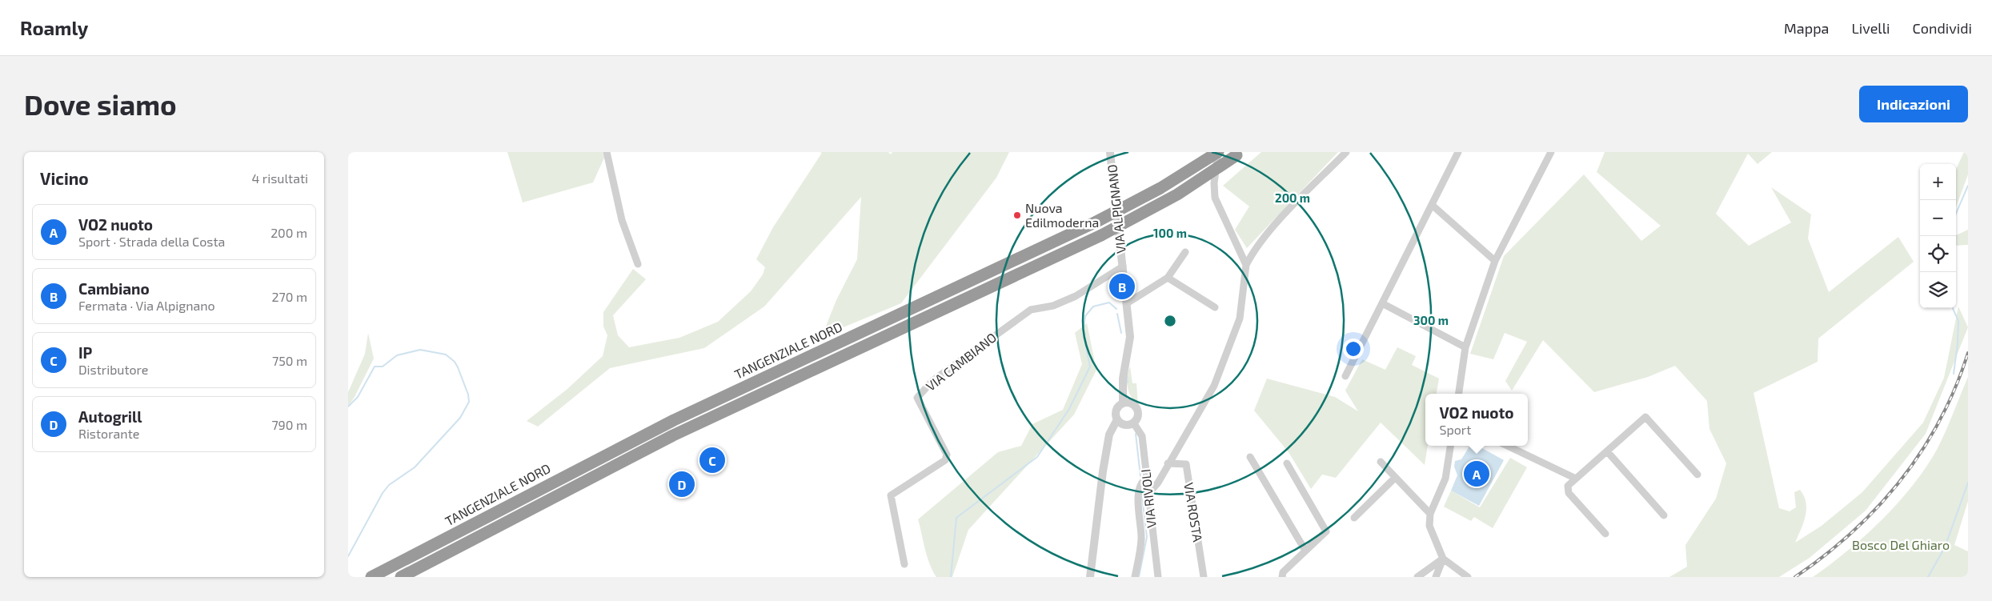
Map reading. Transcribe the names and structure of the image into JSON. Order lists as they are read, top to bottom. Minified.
{"streets":{"highway":["TANGENZIALE NORD"],"street":["VIA ALPIGNANO","VIA CAMBIANO","VIA RIVOLI","VIA ROSTA"]},"crossings":[["VIA ALPIGNANO","VIA CAMBIANO"],["VIA ALPIGNANO","VIA RIVOLI"]],"parks":["Bosco Del Ghiaro"],"places":["Nuova Edilmoderna"],"page":{"header":"Roamly","nav":["Mappa","Livelli","Condividi"],"buttons":"Indicazioni","title":"Dove siamo","heading":["Vicino","4 risultati"],"map_buttons":["+","−"],"list":[{"mark":"A","name":"VO2 nuoto","note":"Sport · Strada della Costa","value":"200 m"},{"mark":"B","name":"Cambiano","note":"Fermata · Via Alpignano","value":"270 m"},{"mark":"C","name":"IP","note":"Distributore","value":"750 m"},{"mark":"D","name":"Autogrill","note":"Ristorante","value":"790 m"}],"pins":["B","C","A","D"],"popup":["VO2 nuoto","Sport"]},"rings":["200 m","100 m","300 m"]}
